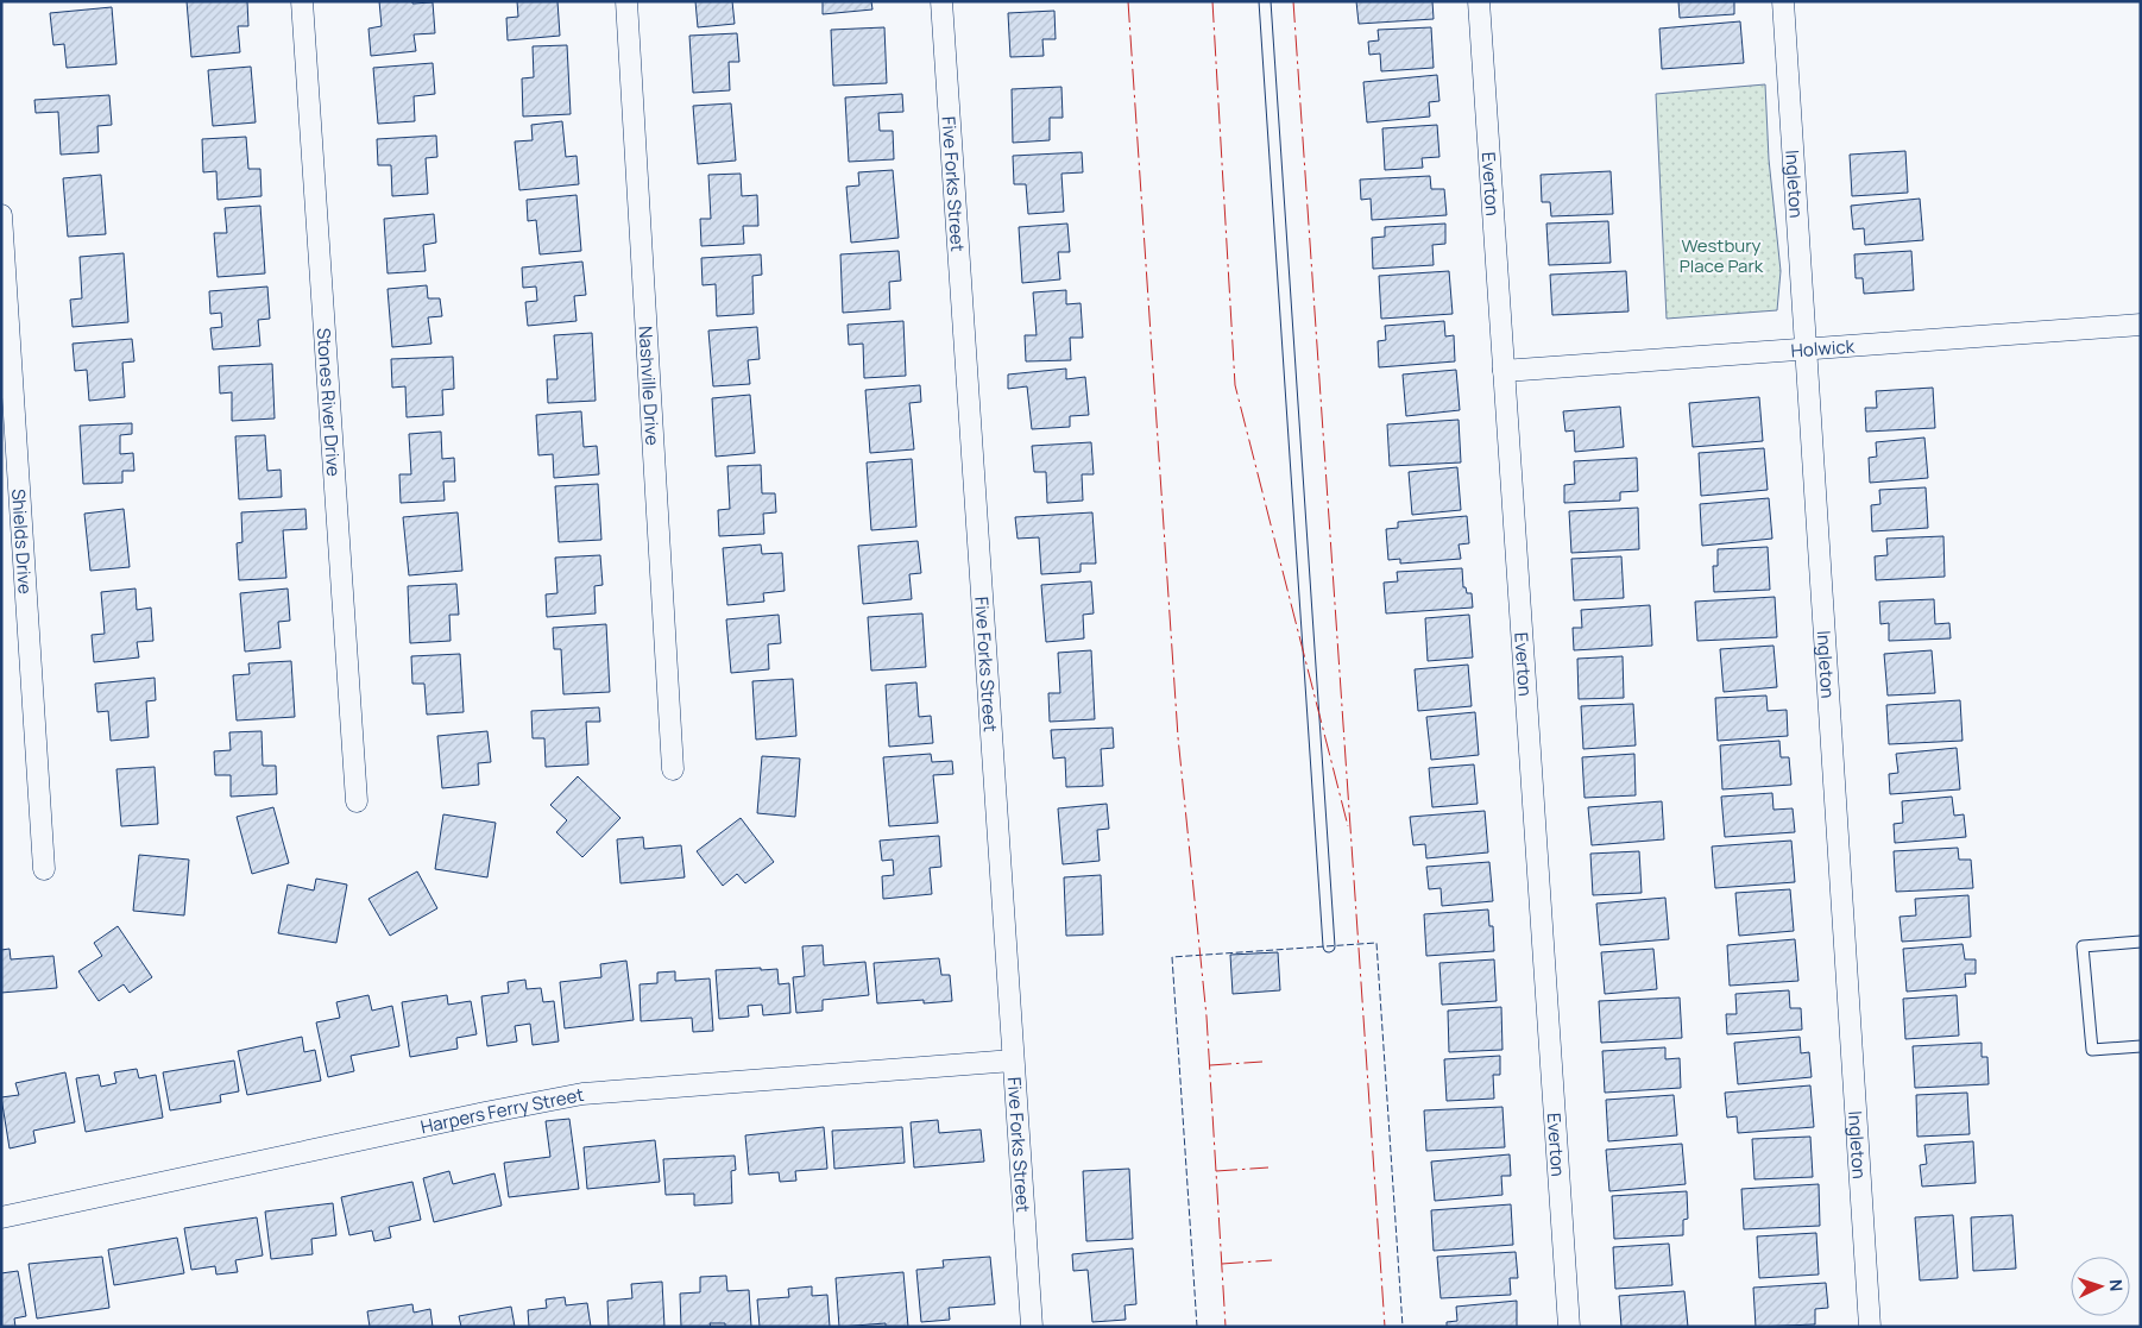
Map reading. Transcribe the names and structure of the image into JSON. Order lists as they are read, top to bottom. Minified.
{"streets":{"street":["Five Forks Street","Everton","Ingleton","Holwick","Nashville Drive","Stones River Drive","Shields Drive","Harpers Ferry Street"]},"crossings":[["Five Forks Street","Harpers Ferry Street"],["Everton","Holwick"],["Ingleton","Holwick"]],"parks":["Westbury Place Park"],"north":"right"}
